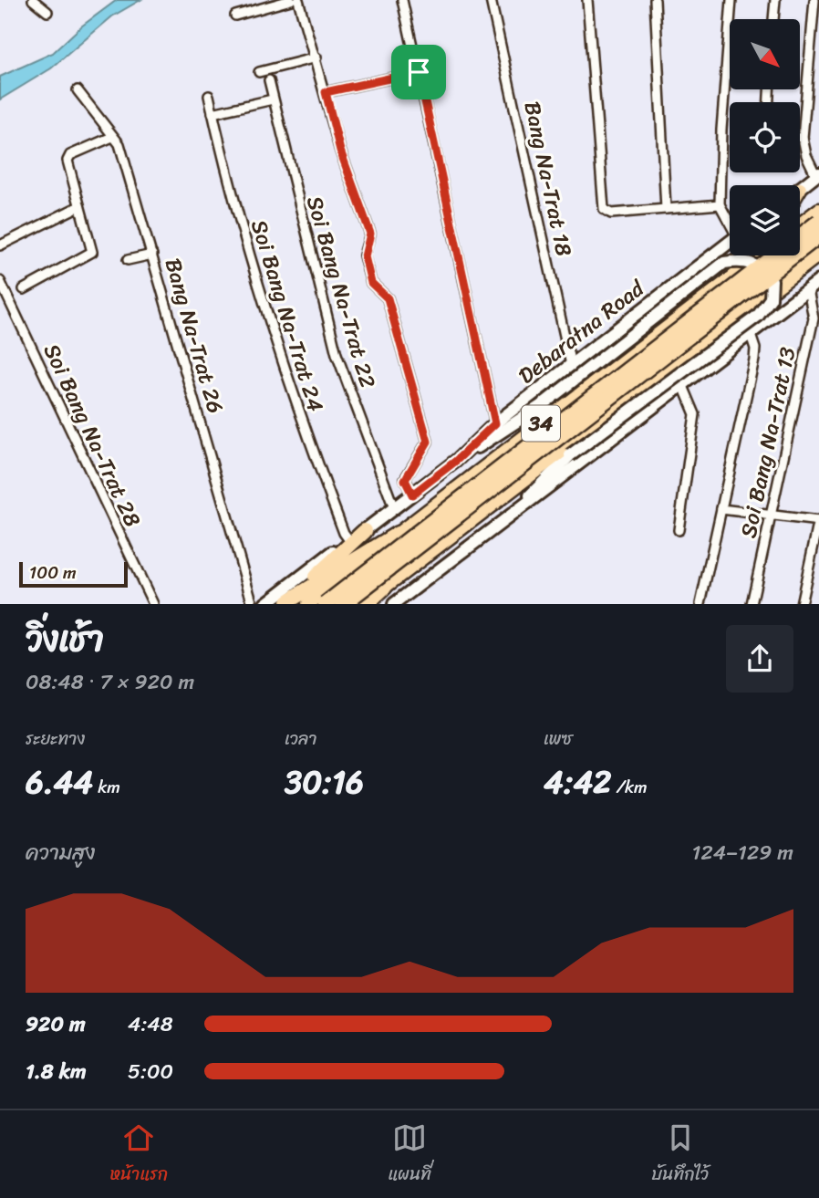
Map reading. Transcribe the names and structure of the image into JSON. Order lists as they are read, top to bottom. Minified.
{"streets":{"highway":["34"],"main road":["Debaratna Road"],"street":["Bang Na-Trat 18","Soi Bang Na-Trat 22","Soi Bang Na-Trat 24","Bang Na-Trat 26","Soi Bang Na-Trat 28","Soi Bang Na-Trat 13"]},"crossings":[["Bang Na-Trat 18","Debaratna Road"],["Soi Bang Na-Trat 22","Debaratna Road"],["Soi Bang Na-Trat 24","Debaratna Road"],["34","Soi Bang Na-Trat 13"]],"scale_bar":"100 m","north":"bottom right","page":{"scale":"100 m","heading":["วิ่งเช้า","08:48 · 7 × 920 m"],"stats":[["ระยะทาง","6.44 km"],["เวลา","30:16"],["เพซ","4:42 /km"]],"chart":["ความสูง","124–129 m"],"list":[{"name":"920 m","note":"4:48"},{"name":"1.8 km","note":"5:00"}],"tabs":["หน้าแรก","แผนที่","บันทึกไว้"]}}
